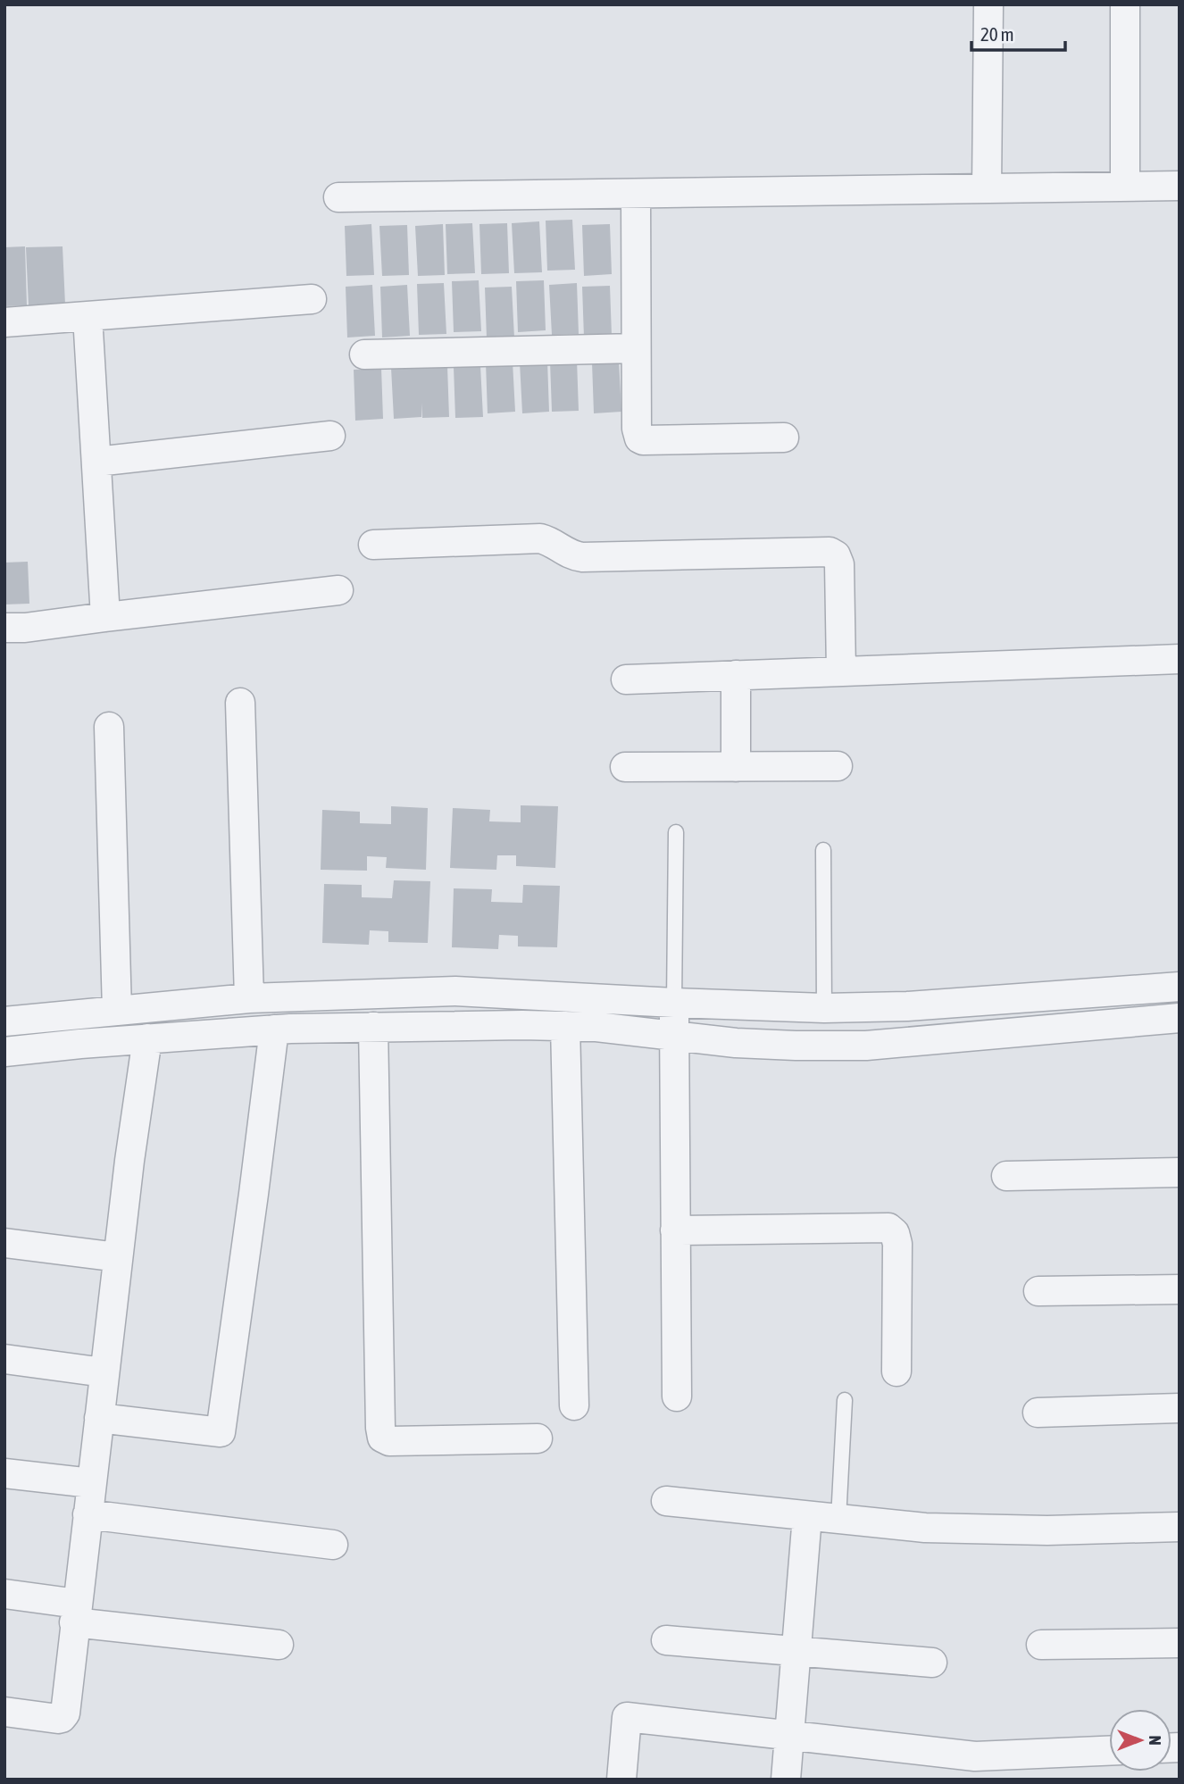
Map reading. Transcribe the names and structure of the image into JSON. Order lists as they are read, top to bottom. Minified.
{"scale_bar":"20 m","north":"right"}
